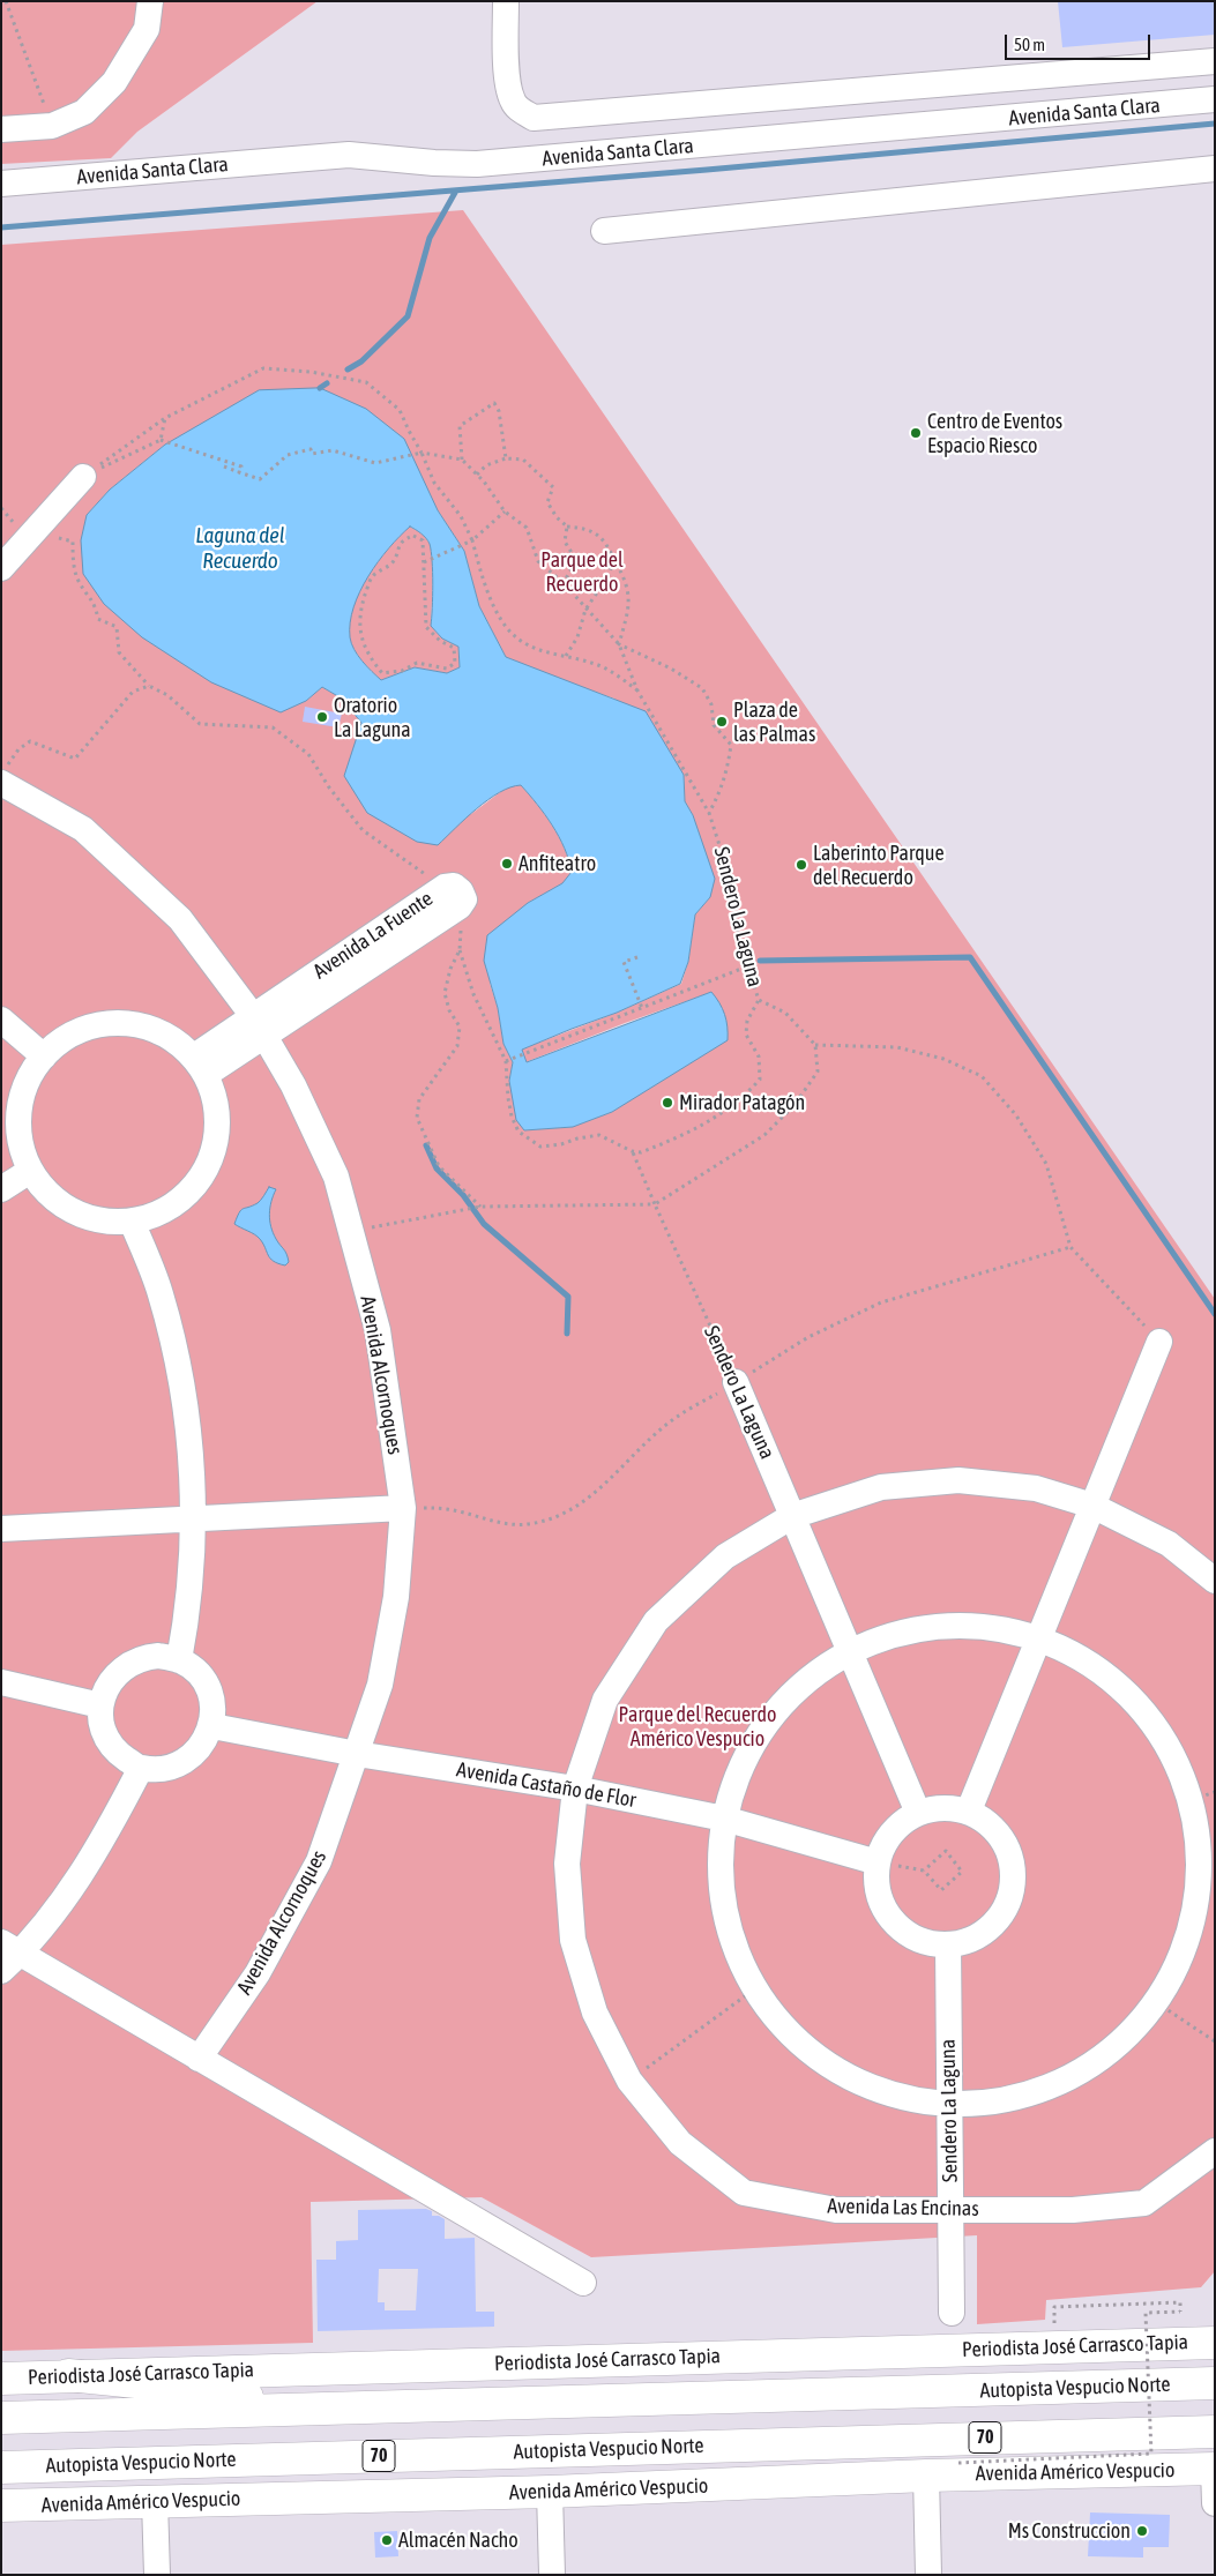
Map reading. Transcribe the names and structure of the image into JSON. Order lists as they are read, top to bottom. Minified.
{"streets":{"main road":["Periodista José Carrasco Tapia","Autopista Vespucio Norte","70","Avenida Américo Vespucio"],"street":["Avenida Santa Clara","Sendero La Laguna","Avenida La Fuente","Avenida Alcornoques","Avenida Castaño de Flor","Avenida Las Encinas"]},"crossings":[["Sendero La Laguna","Avenida Las Encinas"],["Avenida La Fuente","Avenida Alcornoques"],["Avenida Alcornoques","Avenida Castaño de Flor"],["Avenida Castaño de Flor","Avenida Las Encinas"]],"water":["Laguna del Recuerdo"],"parks":["Parque del Recuerdo","Parque del Recuerdo Américo Vespucio"],"places":["Centro de Eventos Espacio Riesco","Oratorio La Laguna","Plaza de las Palmas","Anfiteatro","Laberinto Parque del Recuerdo","Mirador Patagón","Ms Construccion","Almacén Nacho"],"scale_bar":"50 m"}
